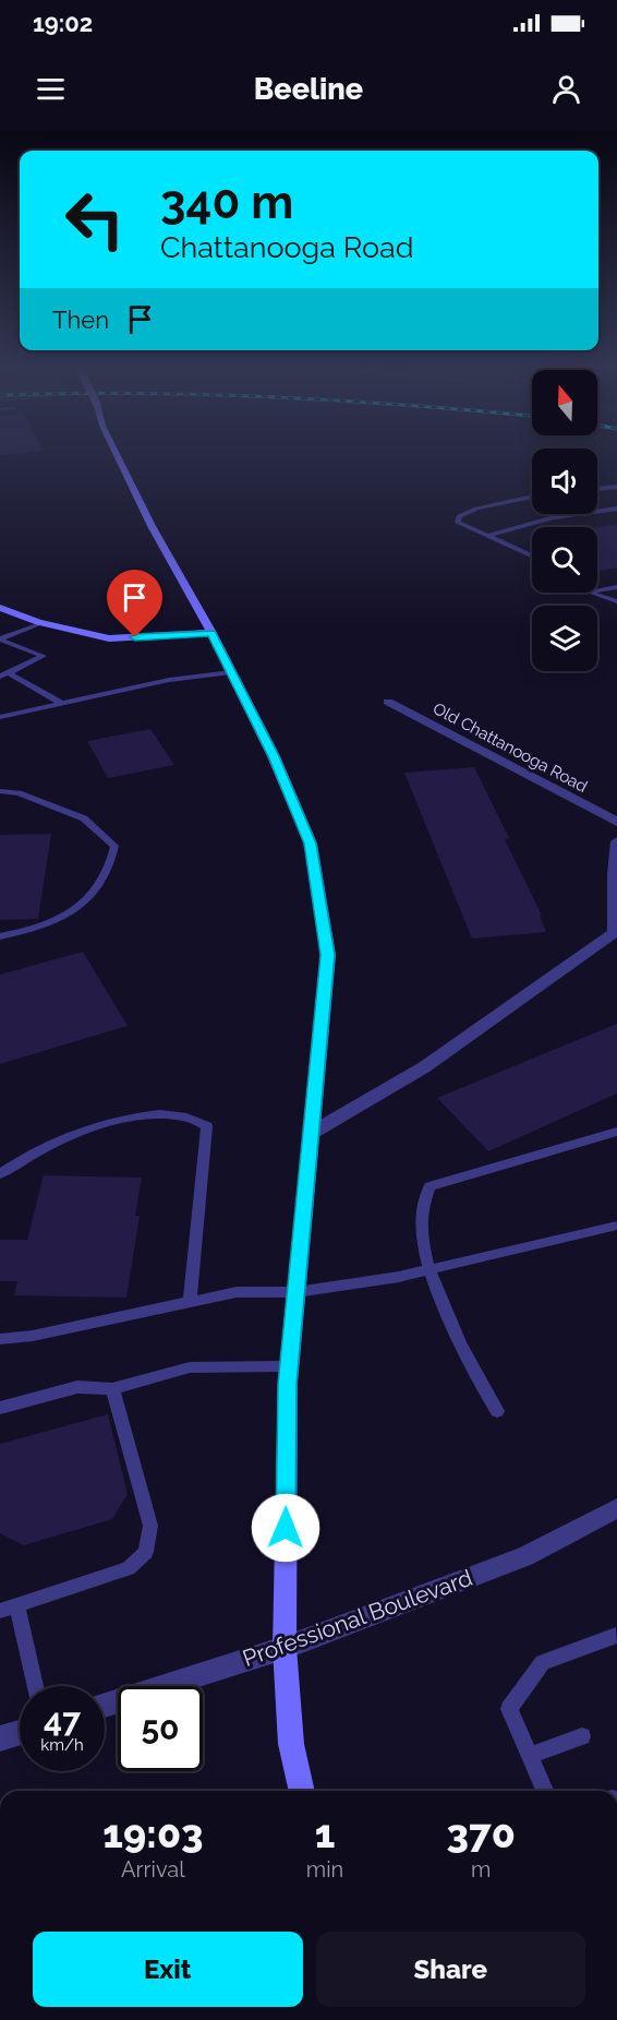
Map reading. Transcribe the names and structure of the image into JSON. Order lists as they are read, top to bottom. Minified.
{"streets":{"street":["Old Chattanooga Road","Professional Boulevard"]},"north":"top","page":{"status":"19:02","header":"Beeline","turn":["340 m","Chattanooga Road"],"then":"Then","speed":"47 km/h","limit":"50","eta":["19:03","Arrival","1","min","370","m"],"buttons":["Exit","Share"]}}
